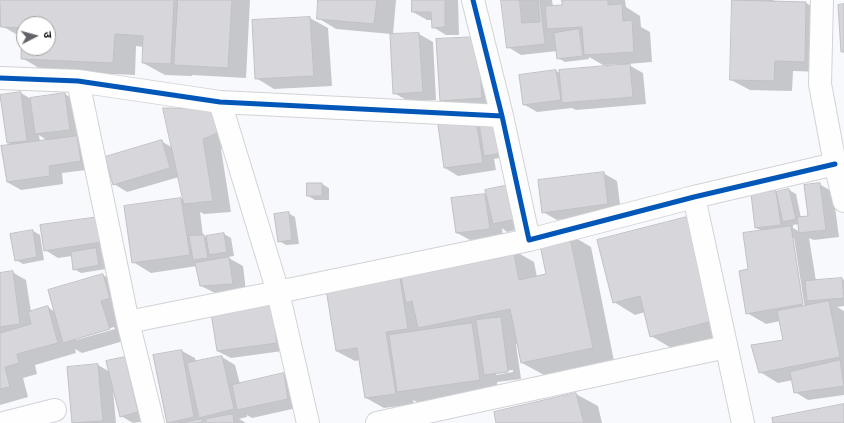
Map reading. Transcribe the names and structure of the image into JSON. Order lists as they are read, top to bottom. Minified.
{"north":"right"}
